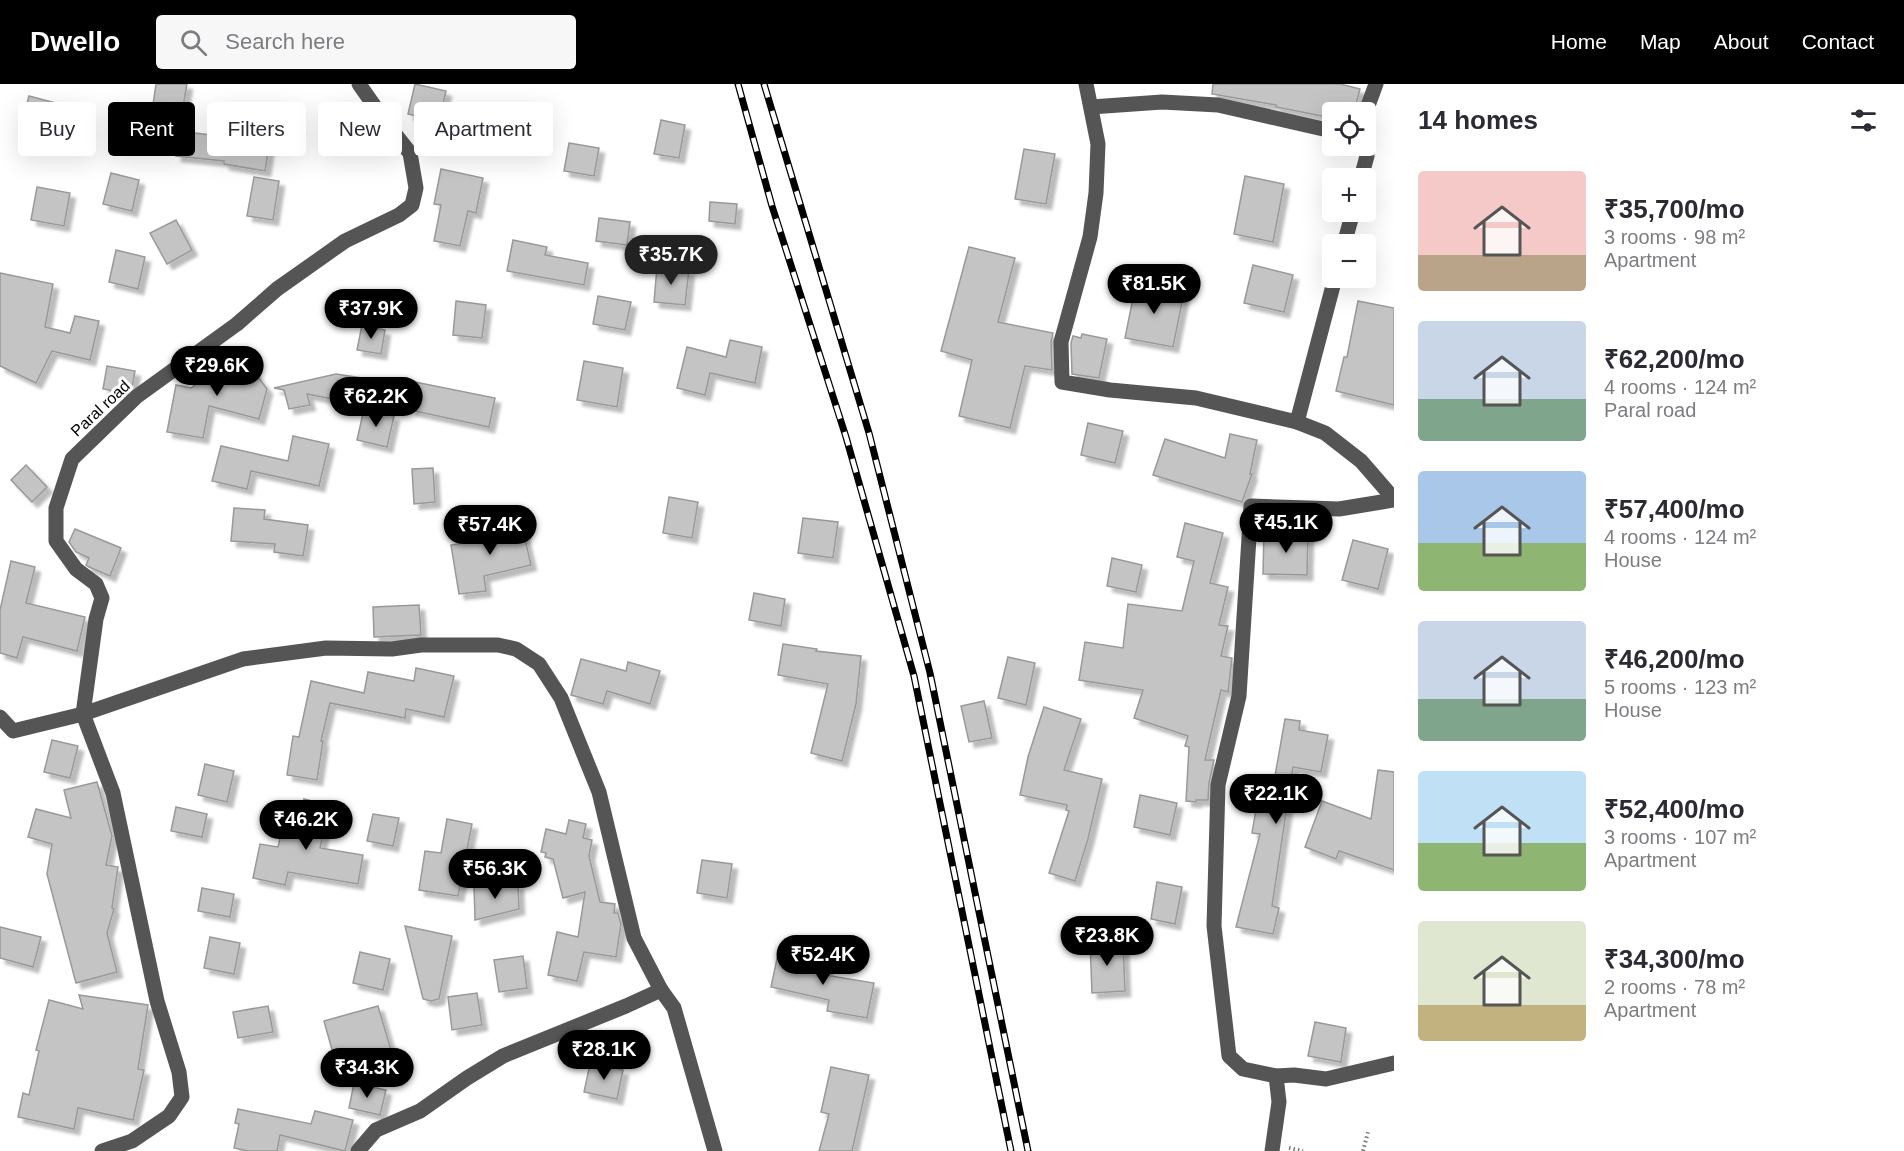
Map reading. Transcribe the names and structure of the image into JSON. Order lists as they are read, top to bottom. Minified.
{"streets":{"street":["Paral road"]},"page":{"header":"Dwello","search":"Search here","nav":["Home","Map","About","Contact"],"heading":"14 homes","map_buttons":["+","−"],"chip":["Buy","Rent","Filters","New","Apartment"],"list":[{"name":"₹35,700/mo","note":"3 rooms · 98 m² · Apartment"},{"name":"₹62,200/mo","note":"4 rooms · 124 m² · Paral road"},{"name":"₹57,400/mo","note":"4 rooms · 124 m² · House"},{"name":"₹46,200/mo","note":"5 rooms · 123 m² · House"},{"name":"₹52,400/mo","note":"3 rooms · 107 m² · Apartment"},{"name":"₹34,300/mo","note":"2 rooms · 78 m² · Apartment"}],"price":["₹35.7K","₹81.5K","₹37.9K","₹29.6K","₹62.2K","₹45.1K","₹57.4K","₹22.1K","₹46.2K","₹56.3K","₹23.8K","₹52.4K","₹28.1K","₹34.3K"]}}
